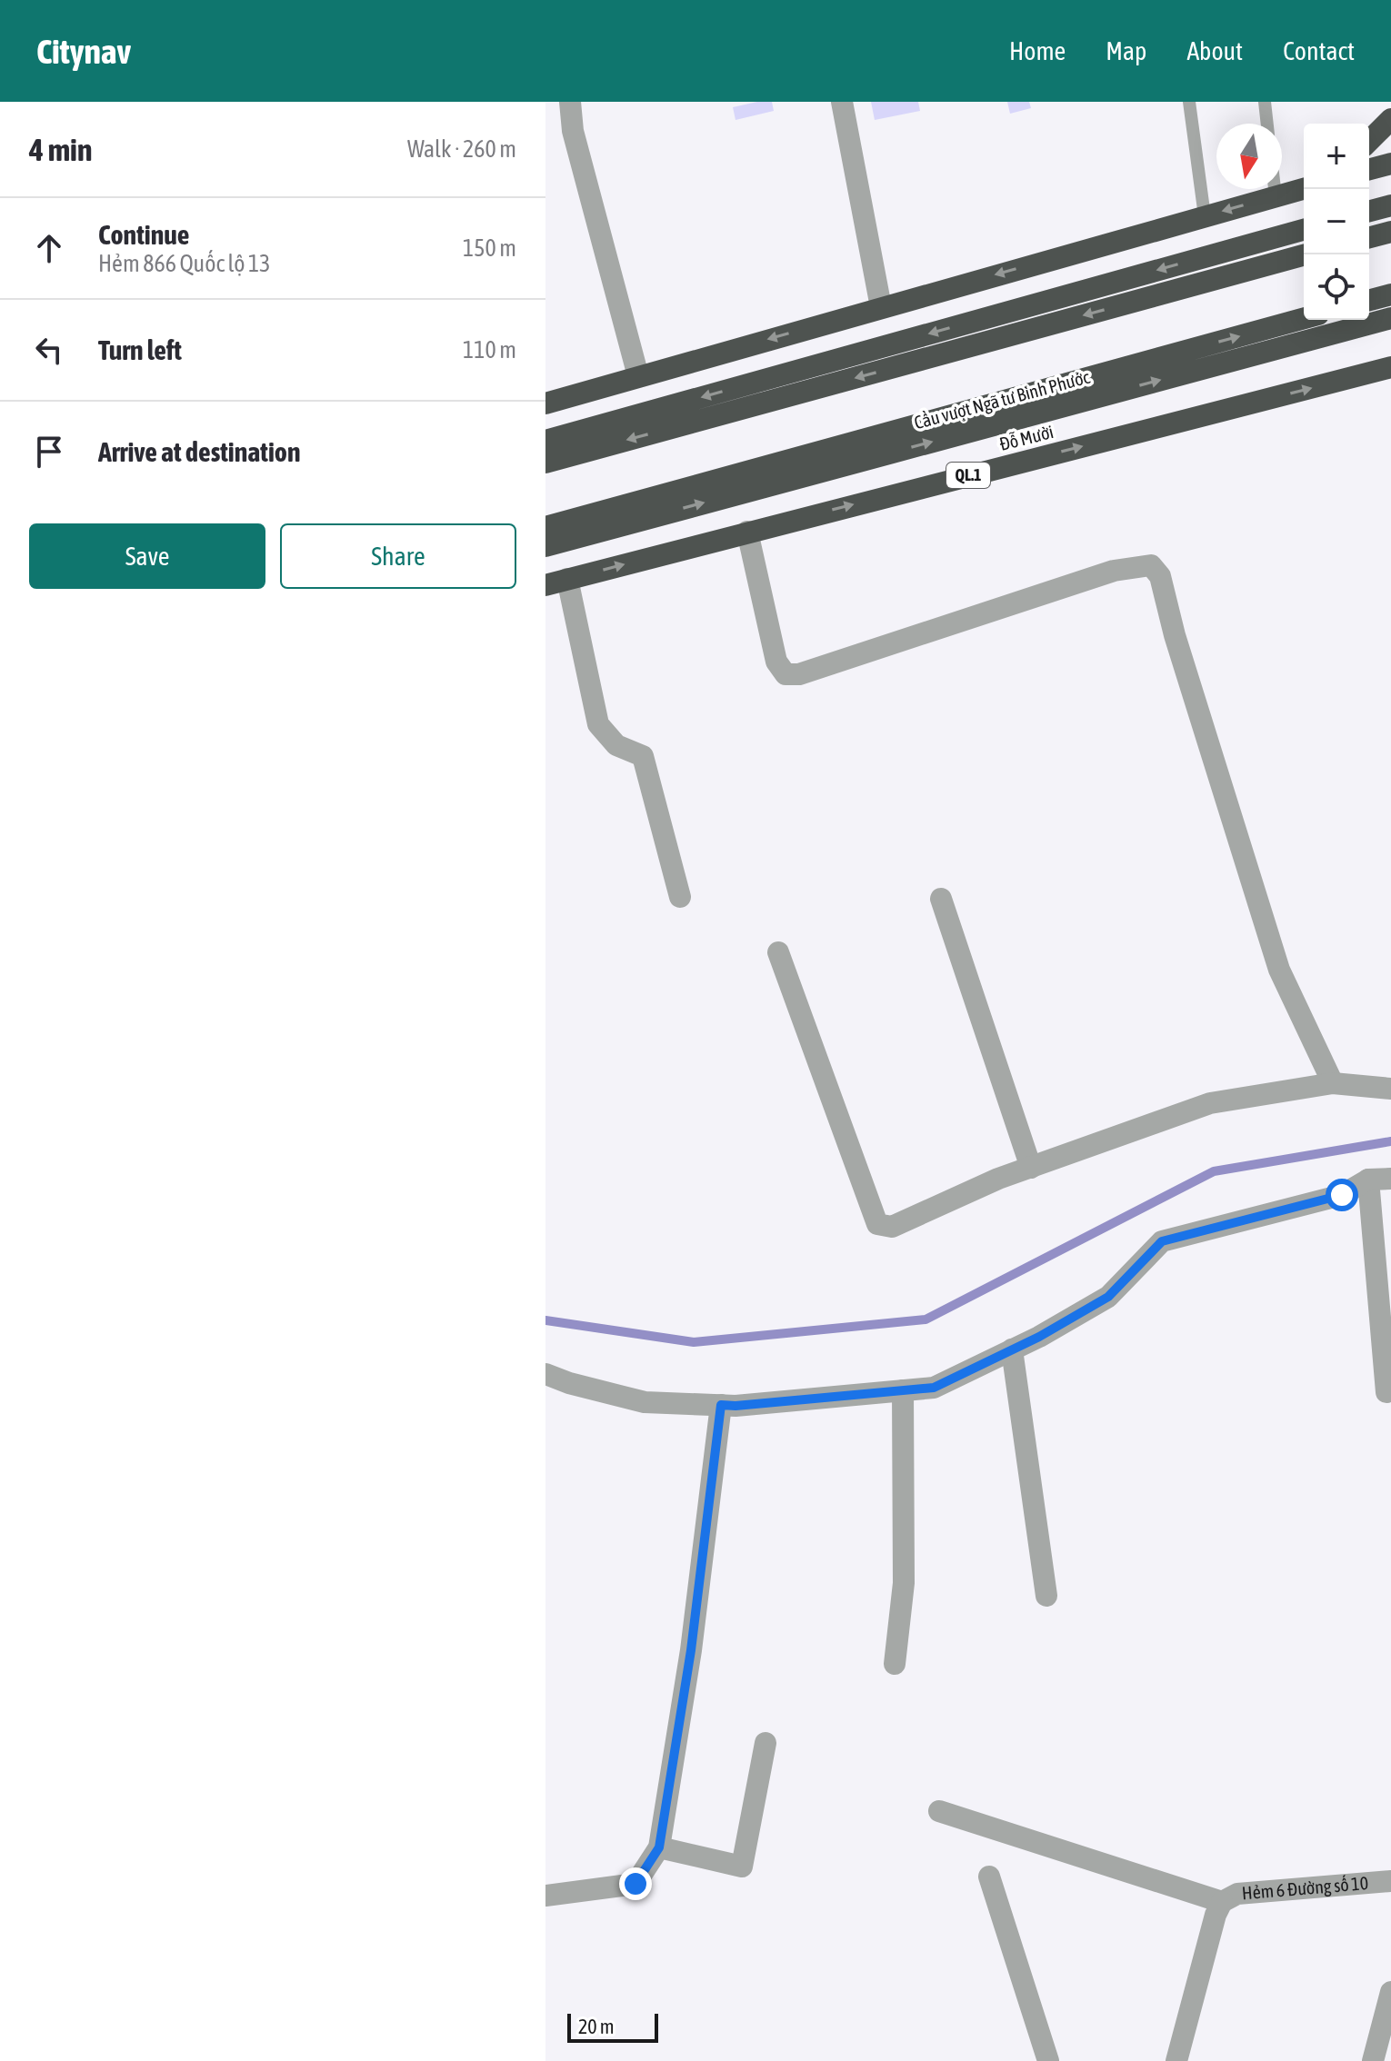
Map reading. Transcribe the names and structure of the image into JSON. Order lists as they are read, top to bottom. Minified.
{"streets":{"highway":["Cầu vượt Ngã tư Bình Phước","Đỗ Mười","QL.1"],"street":["Hẻm 6 Đường số 10"]},"crossings":[["Cầu vượt Ngã tư Bình Phước","QL.1"]],"scale_bar":"20 m","north":"bottom","page":{"header":"Citynav","nav":["Home","Map","About","Contact"],"heading":["4 min","Walk · 260 m"],"map_buttons":["+","−"],"list":[["Continue","Hẻm 866 Quốc lộ 13","150 m"],["Turn left","110 m"],"Arrive at destination"],"buttons":["Save","Share"],"scale":"20 m"}}
